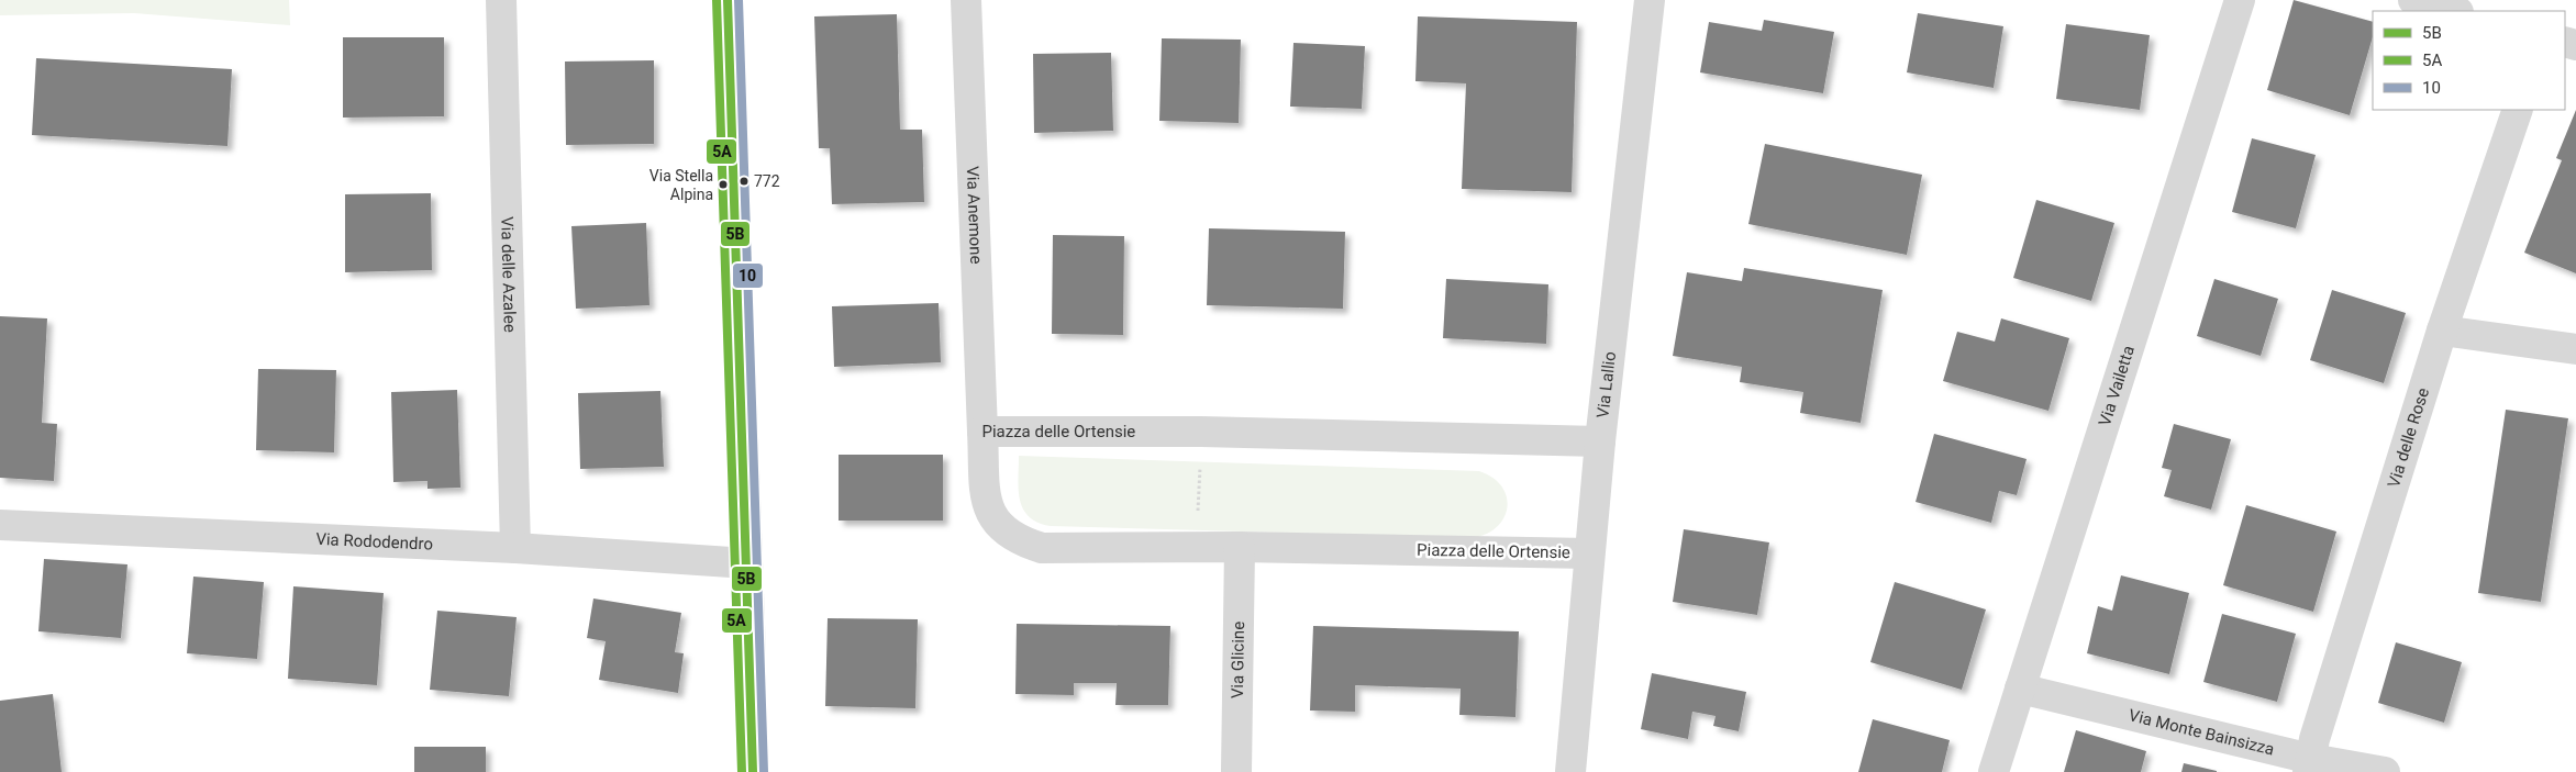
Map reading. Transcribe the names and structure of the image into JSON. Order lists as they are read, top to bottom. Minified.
{"streets":{"street":["Via Anemone","Via delle Azalee","Via Lallio","Via Vailetta","Piazza delle Ortensie","Via delle Rose","Via Rododendro","Via Glicine","Via Monte Bainsizza"]},"crossings":[["Via Anemone","Piazza delle Ortensie"],["Via delle Azalee","Via Rododendro"],["Via Lallio","Piazza delle Ortensie"],["Via Vailetta","Via Monte Bainsizza"],["Piazza delle Ortensie","Via Glicine"],["Via delle Rose","Via Monte Bainsizza"]],"places":["772","Via Stella Alpina"],"lines":["transit line 5B","transit line 5A","transit line 10"],"legend":["5B","5A","10"]}
